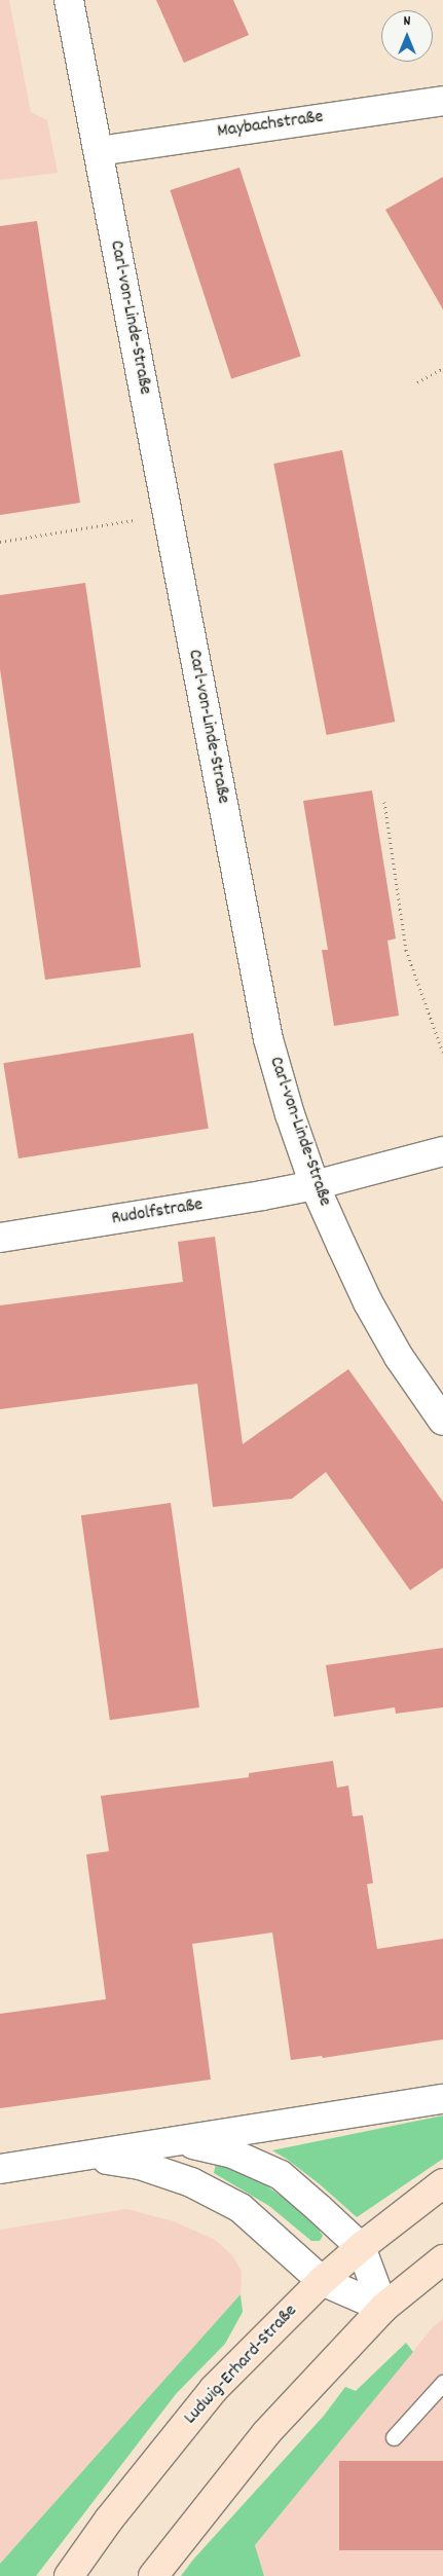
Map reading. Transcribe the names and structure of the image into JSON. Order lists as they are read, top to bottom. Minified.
{"streets":{"main road":["Ludwig-Erhard-Straße"],"street":["Maybachstraße","Carl-von-Linde-Straße","Rudolfstraße"]},"crossings":[["Maybachstraße","Carl-von-Linde-Straße"],["Carl-von-Linde-Straße","Rudolfstraße"]],"north":"top"}
